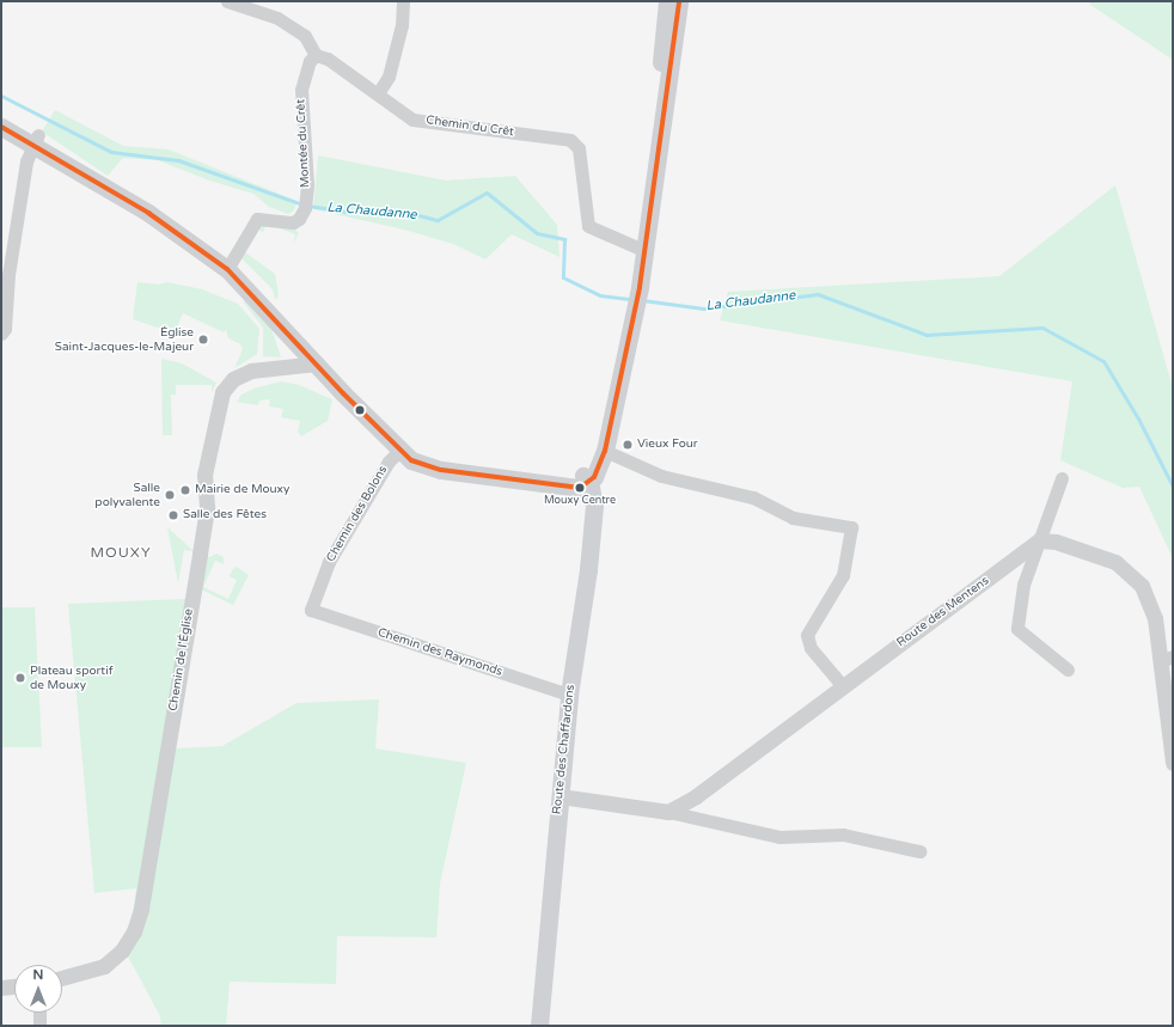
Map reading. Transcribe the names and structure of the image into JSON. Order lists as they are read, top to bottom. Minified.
{"streets":{"main road":["Route des Chaffardons"],"street":["Chemin du Crêt","Montée du Crêt","Chemin des Bolons","Route des Mentens","Chemin des Raymonds","Chemin de l'Église"]},"crossings":[["Chemin du Crêt","Montée du Crêt"],["Chemin des Bolons","Chemin des Raymonds"],["Chemin des Raymonds","Route des Chaffardons"]],"districts":["MOUXY"],"water":["La Chaudanne"],"places":["Église Saint-Jacques-le-Majeur","Vieux Four","Mouxy Centre","Mairie de Mouxy","Salle polyvalente","Salle des Fêtes","Plateau sportif de Mouxy"],"north":"top"}
